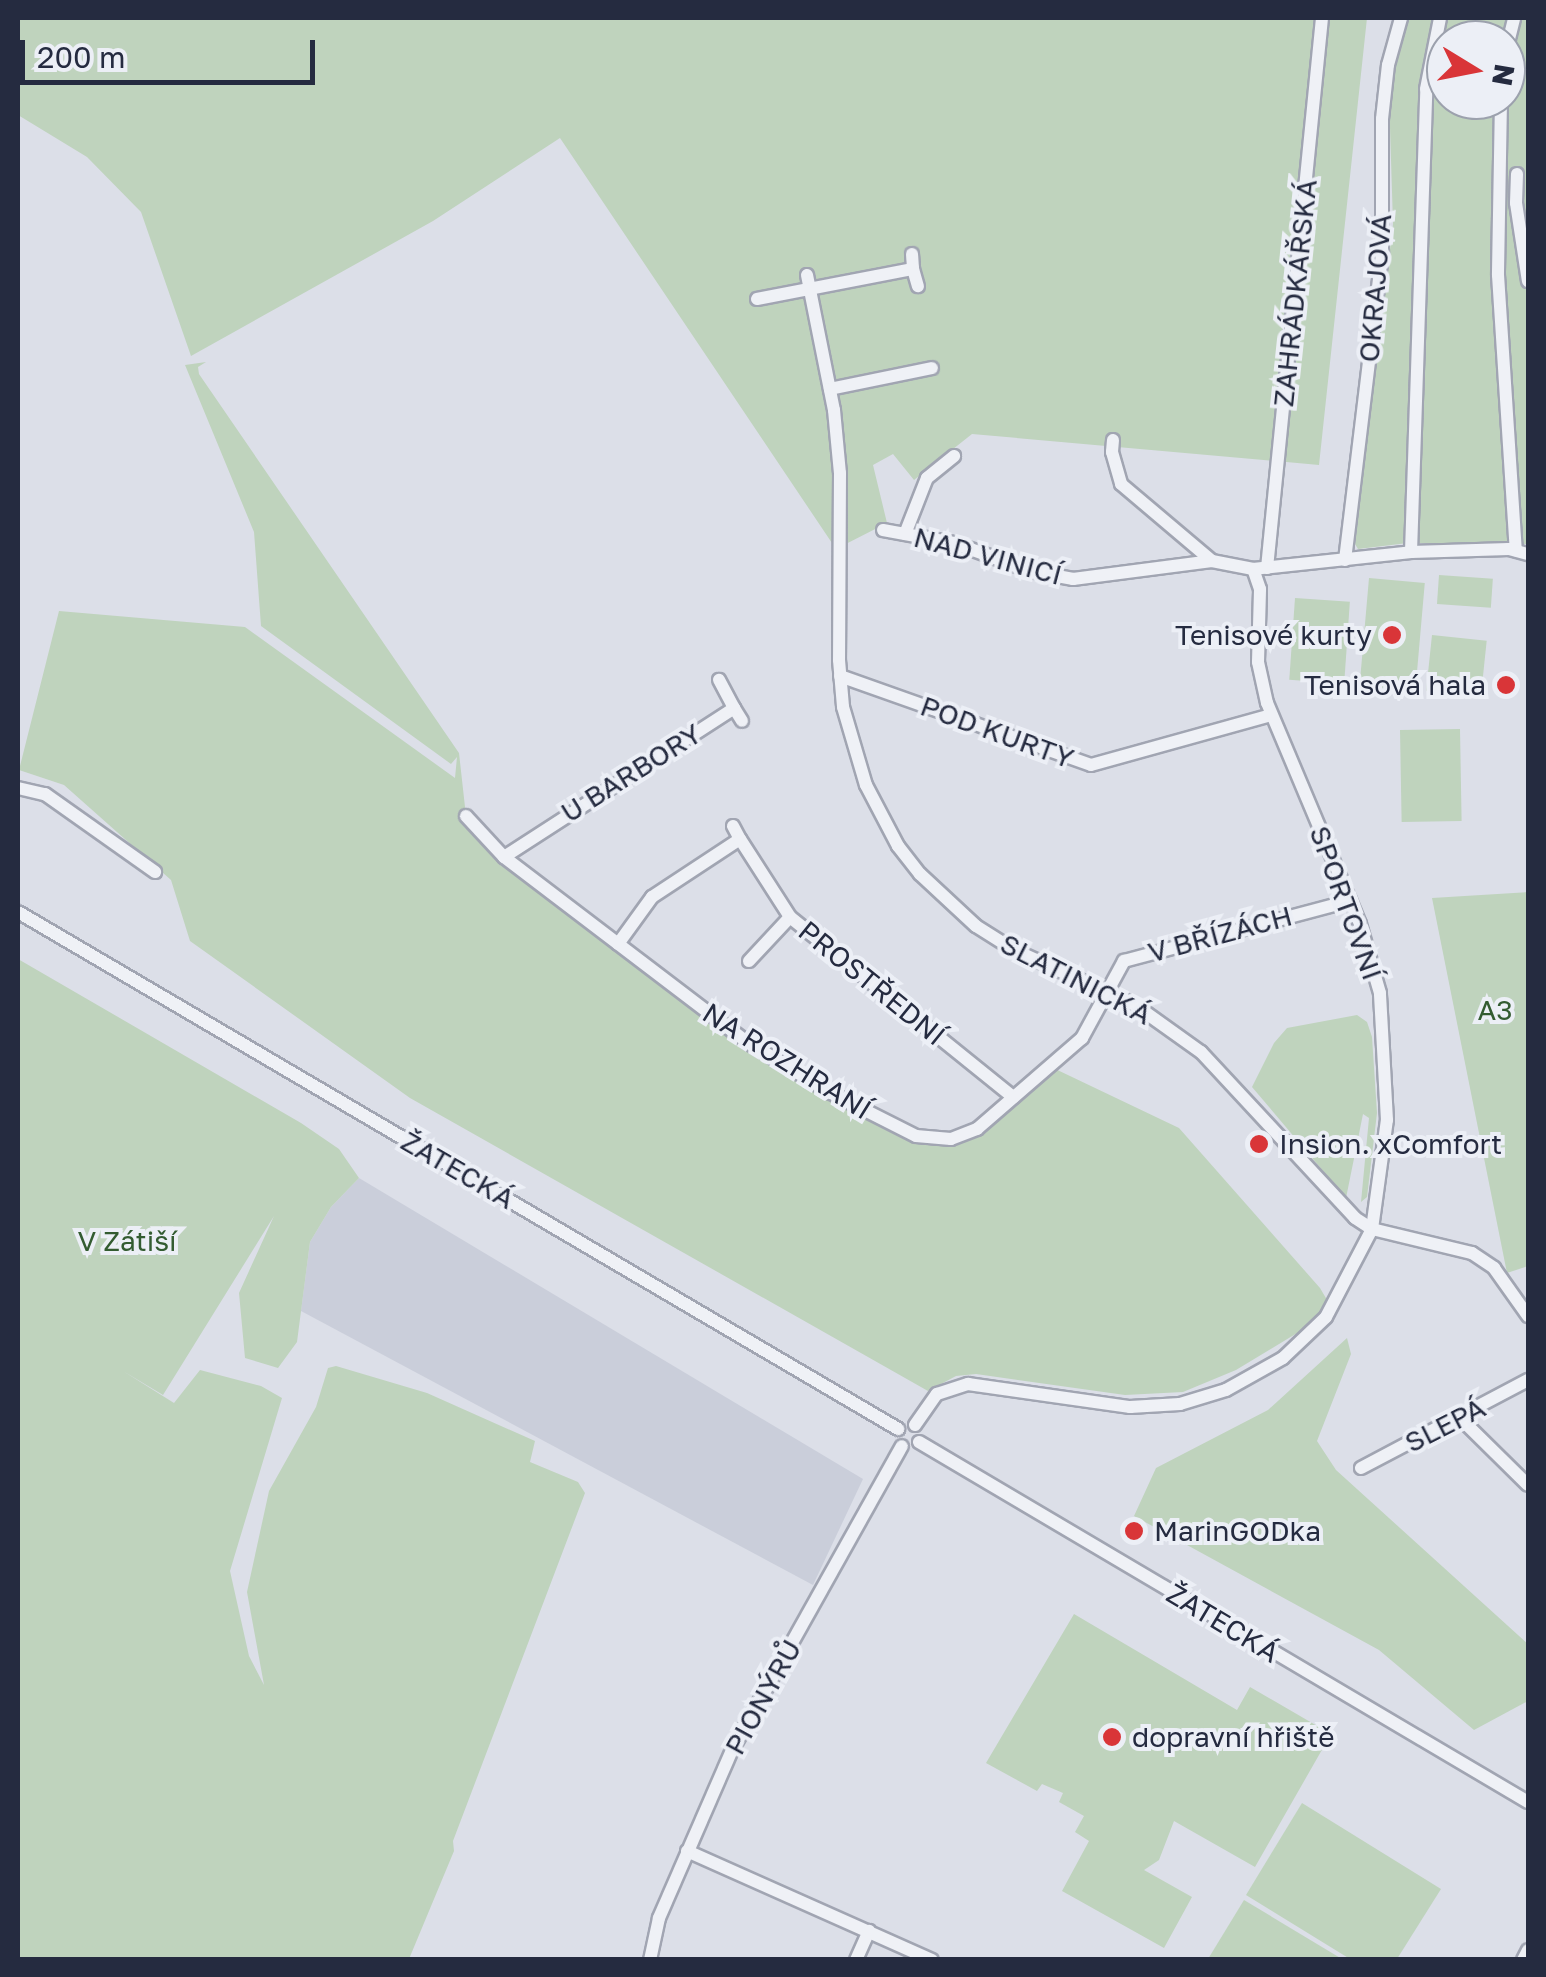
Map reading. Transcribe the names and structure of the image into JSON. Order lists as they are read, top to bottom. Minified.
{"streets":{"street":["OKRAJOVÁ","ZAHRÁDKÁŘSKÁ","NAD VINICÍ","POD KURTY","U BARBORY","SPORTOVNÍ","V BŘÍZÁCH","SLATINICKÁ","PROSTŘEDNÍ","NA ROZHRANÍ","ŽATECKÁ","SLEPÁ","PIONÝRŮ"]},"crossings":[["ZAHRÁDKÁŘSKÁ","SPORTOVNÍ"],["POD KURTY","SPORTOVNÍ"],["POD KURTY","SLATINICKÁ"],["U BARBORY","NA ROZHRANÍ"],["SPORTOVNÍ","V BŘÍZÁCH"],["SPORTOVNÍ","SLATINICKÁ"],["V BŘÍZÁCH","SLATINICKÁ"],["V BŘÍZÁCH","NA ROZHRANÍ"],["SLATINICKÁ","NA ROZHRANÍ"],["PROSTŘEDNÍ","NA ROZHRANÍ"]],"parks":["A3","V Zátiší"],"places":["Tenisové kurty","Tenisová hala","Insion. xComfort","MarinGODka","dopravní hřiště"],"scale_bar":"200 m","north":"right"}
